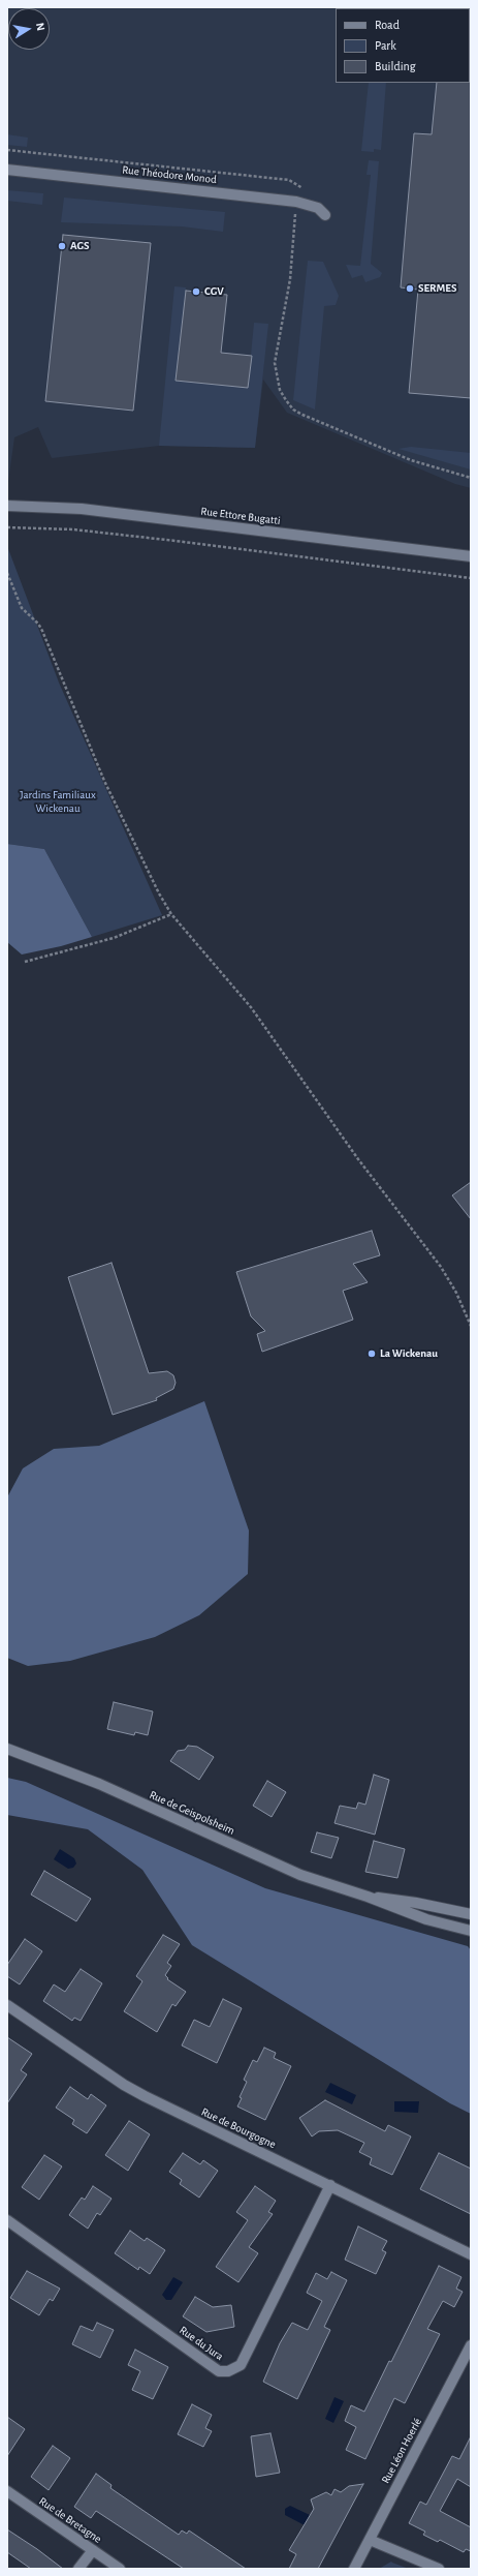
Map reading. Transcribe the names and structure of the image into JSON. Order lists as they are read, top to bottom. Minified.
{"streets":{"street":["Rue Théodore Monod","Rue Ettore Bugatti","Rue de Geispolsheim","Rue de Bourgogne","Rue du Jura","Rue Léon Hoerlé","Rue de Bretagne"]},"crossings":[["Rue de Bourgogne","Rue du Jura"]],"parks":["Jardins Familiaux Wickenau"],"places":["AGS","SERMES","CGV","La Wickenau"],"legend":["Road","Park","Building"],"north":"right"}
